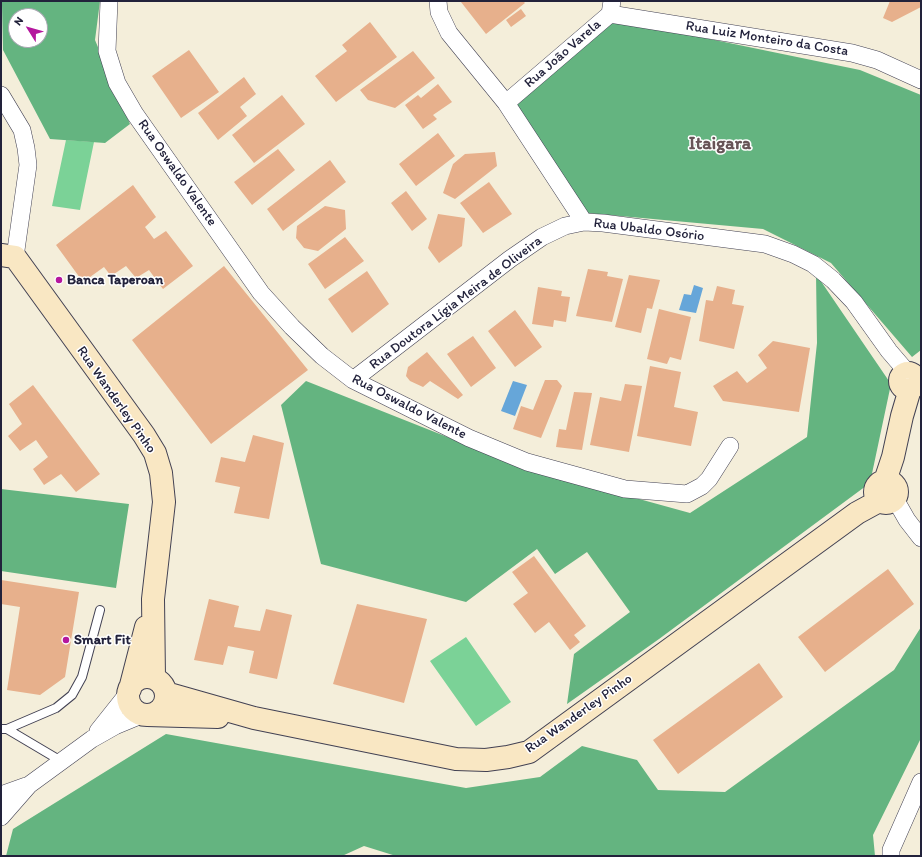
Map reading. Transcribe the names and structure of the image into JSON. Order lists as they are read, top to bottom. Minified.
{"streets":{"street":["Rua Luiz Monteiro da Costa","Rua João Varela","Rua Oswaldo Valente","Rua Ubaldo Osório","Rua Doutora Lígia Meira de Oliveira","Rua Wanderley Pinho"]},"crossings":[["Rua Luiz Monteiro da Costa","Rua João Varela"],["Rua João Varela","Rua Ubaldo Osório"],["Rua Oswaldo Valente","Rua Doutora Lígia Meira de Oliveira"],["Rua Ubaldo Osório","Rua Doutora Lígia Meira de Oliveira"]],"districts":["Itaigara"],"places":["Banca Taperoan","Smart Fit"],"north":"top left"}
